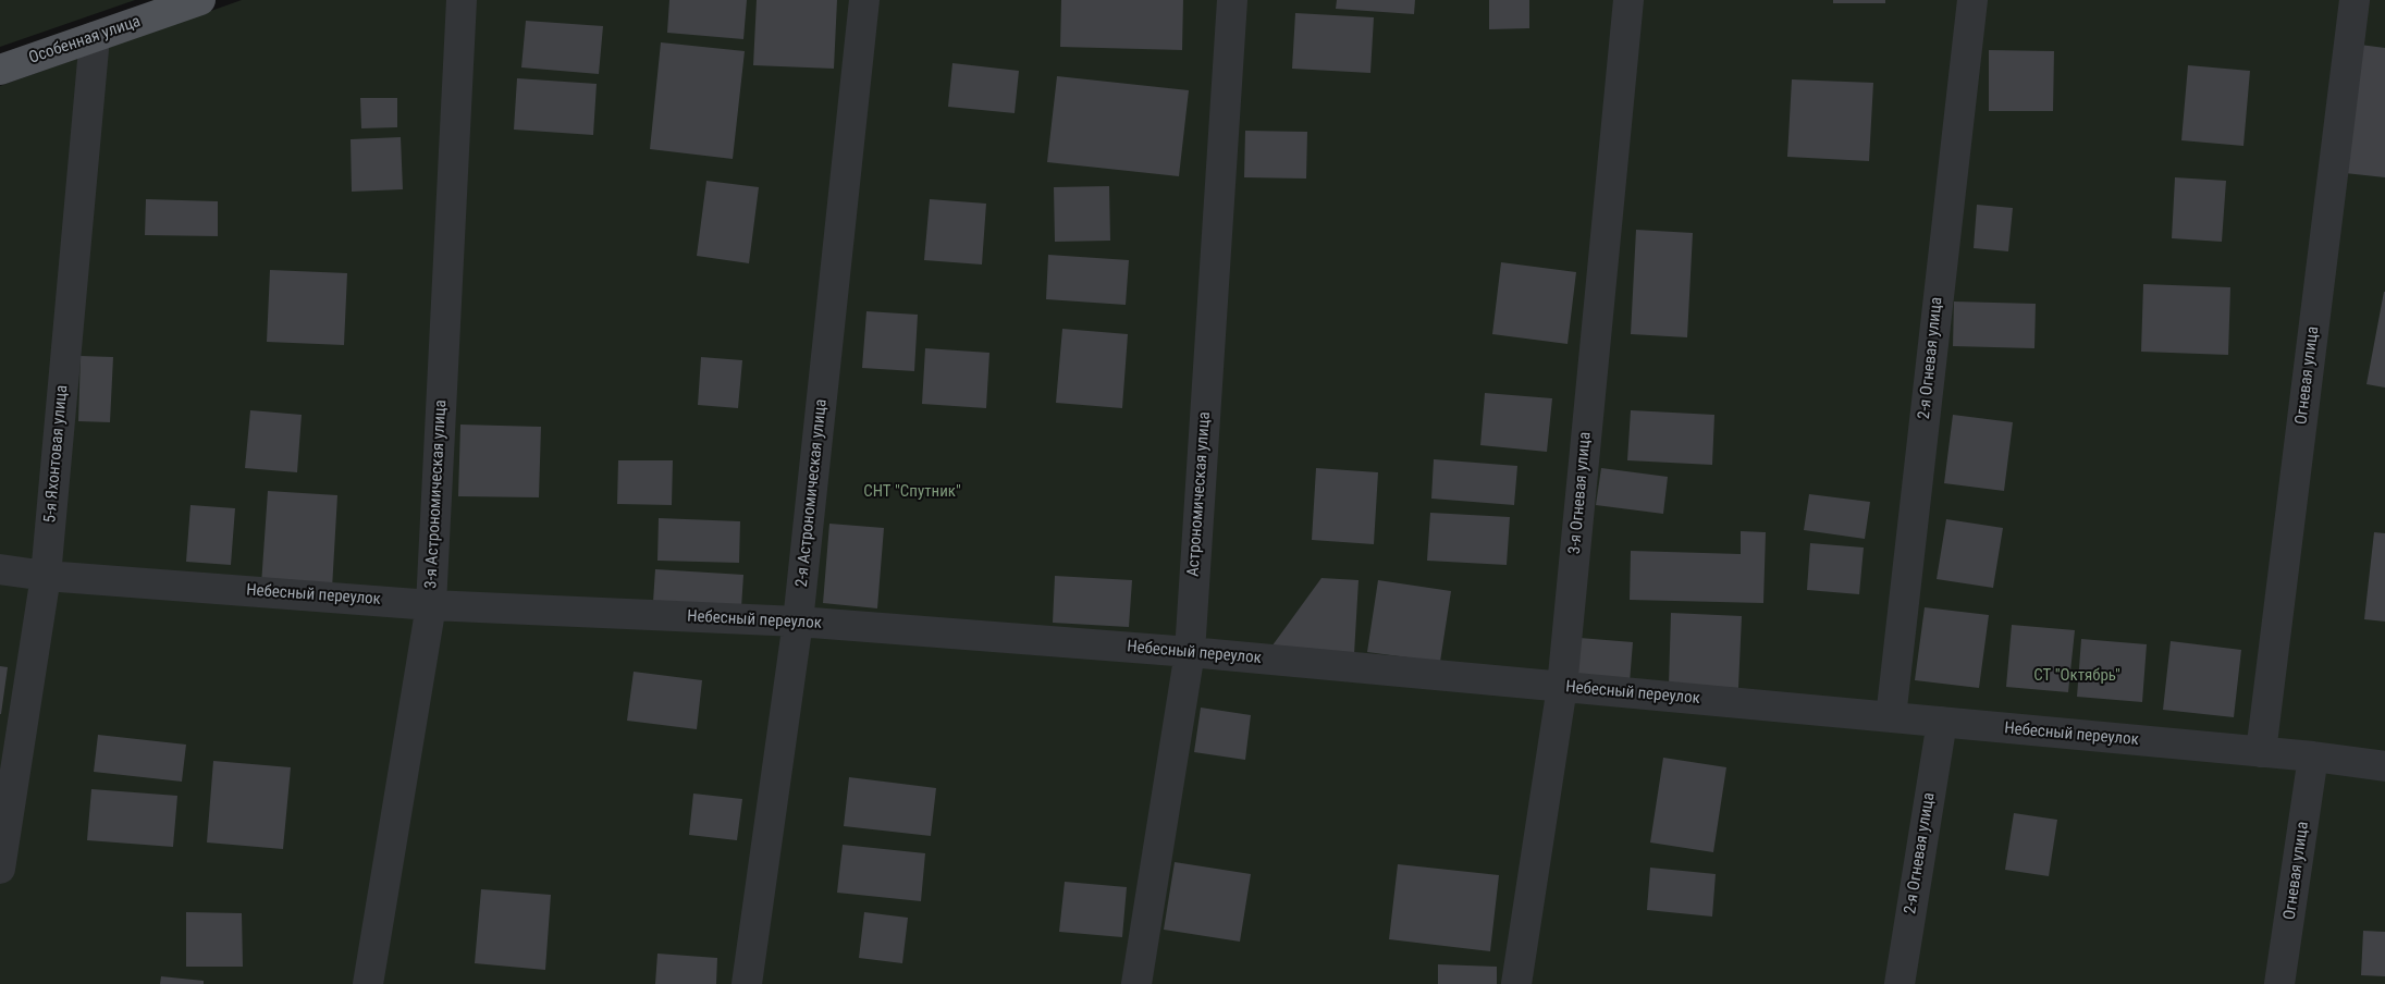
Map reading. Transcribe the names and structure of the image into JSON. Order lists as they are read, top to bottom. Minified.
{"streets":{"main road":["Особенная улица"],"lane":["2-я Огневая улица","Огневая улица","5-я Яхонтовая улица","2-я Астрономическая улица","3-я Огневая улица","3-я Астрономическая улица","Астрономическая улица","Небесный переулок"]},"crossings":[["Особенная улица","5-я Яхонтовая улица"],["2-я Огневая улица","Небесный переулок"],["Огневая улица","Небесный переулок"],["5-я Яхонтовая улица","Небесный переулок"],["2-я Астрономическая улица","Небесный переулок"],["3-я Огневая улица","Небесный переулок"],["3-я Астрономическая улица","Небесный переулок"],["Астрономическая улица","Небесный переулок"]],"parks":["СНТ \"Спутник\"","СТ \"Октябрь\""]}
